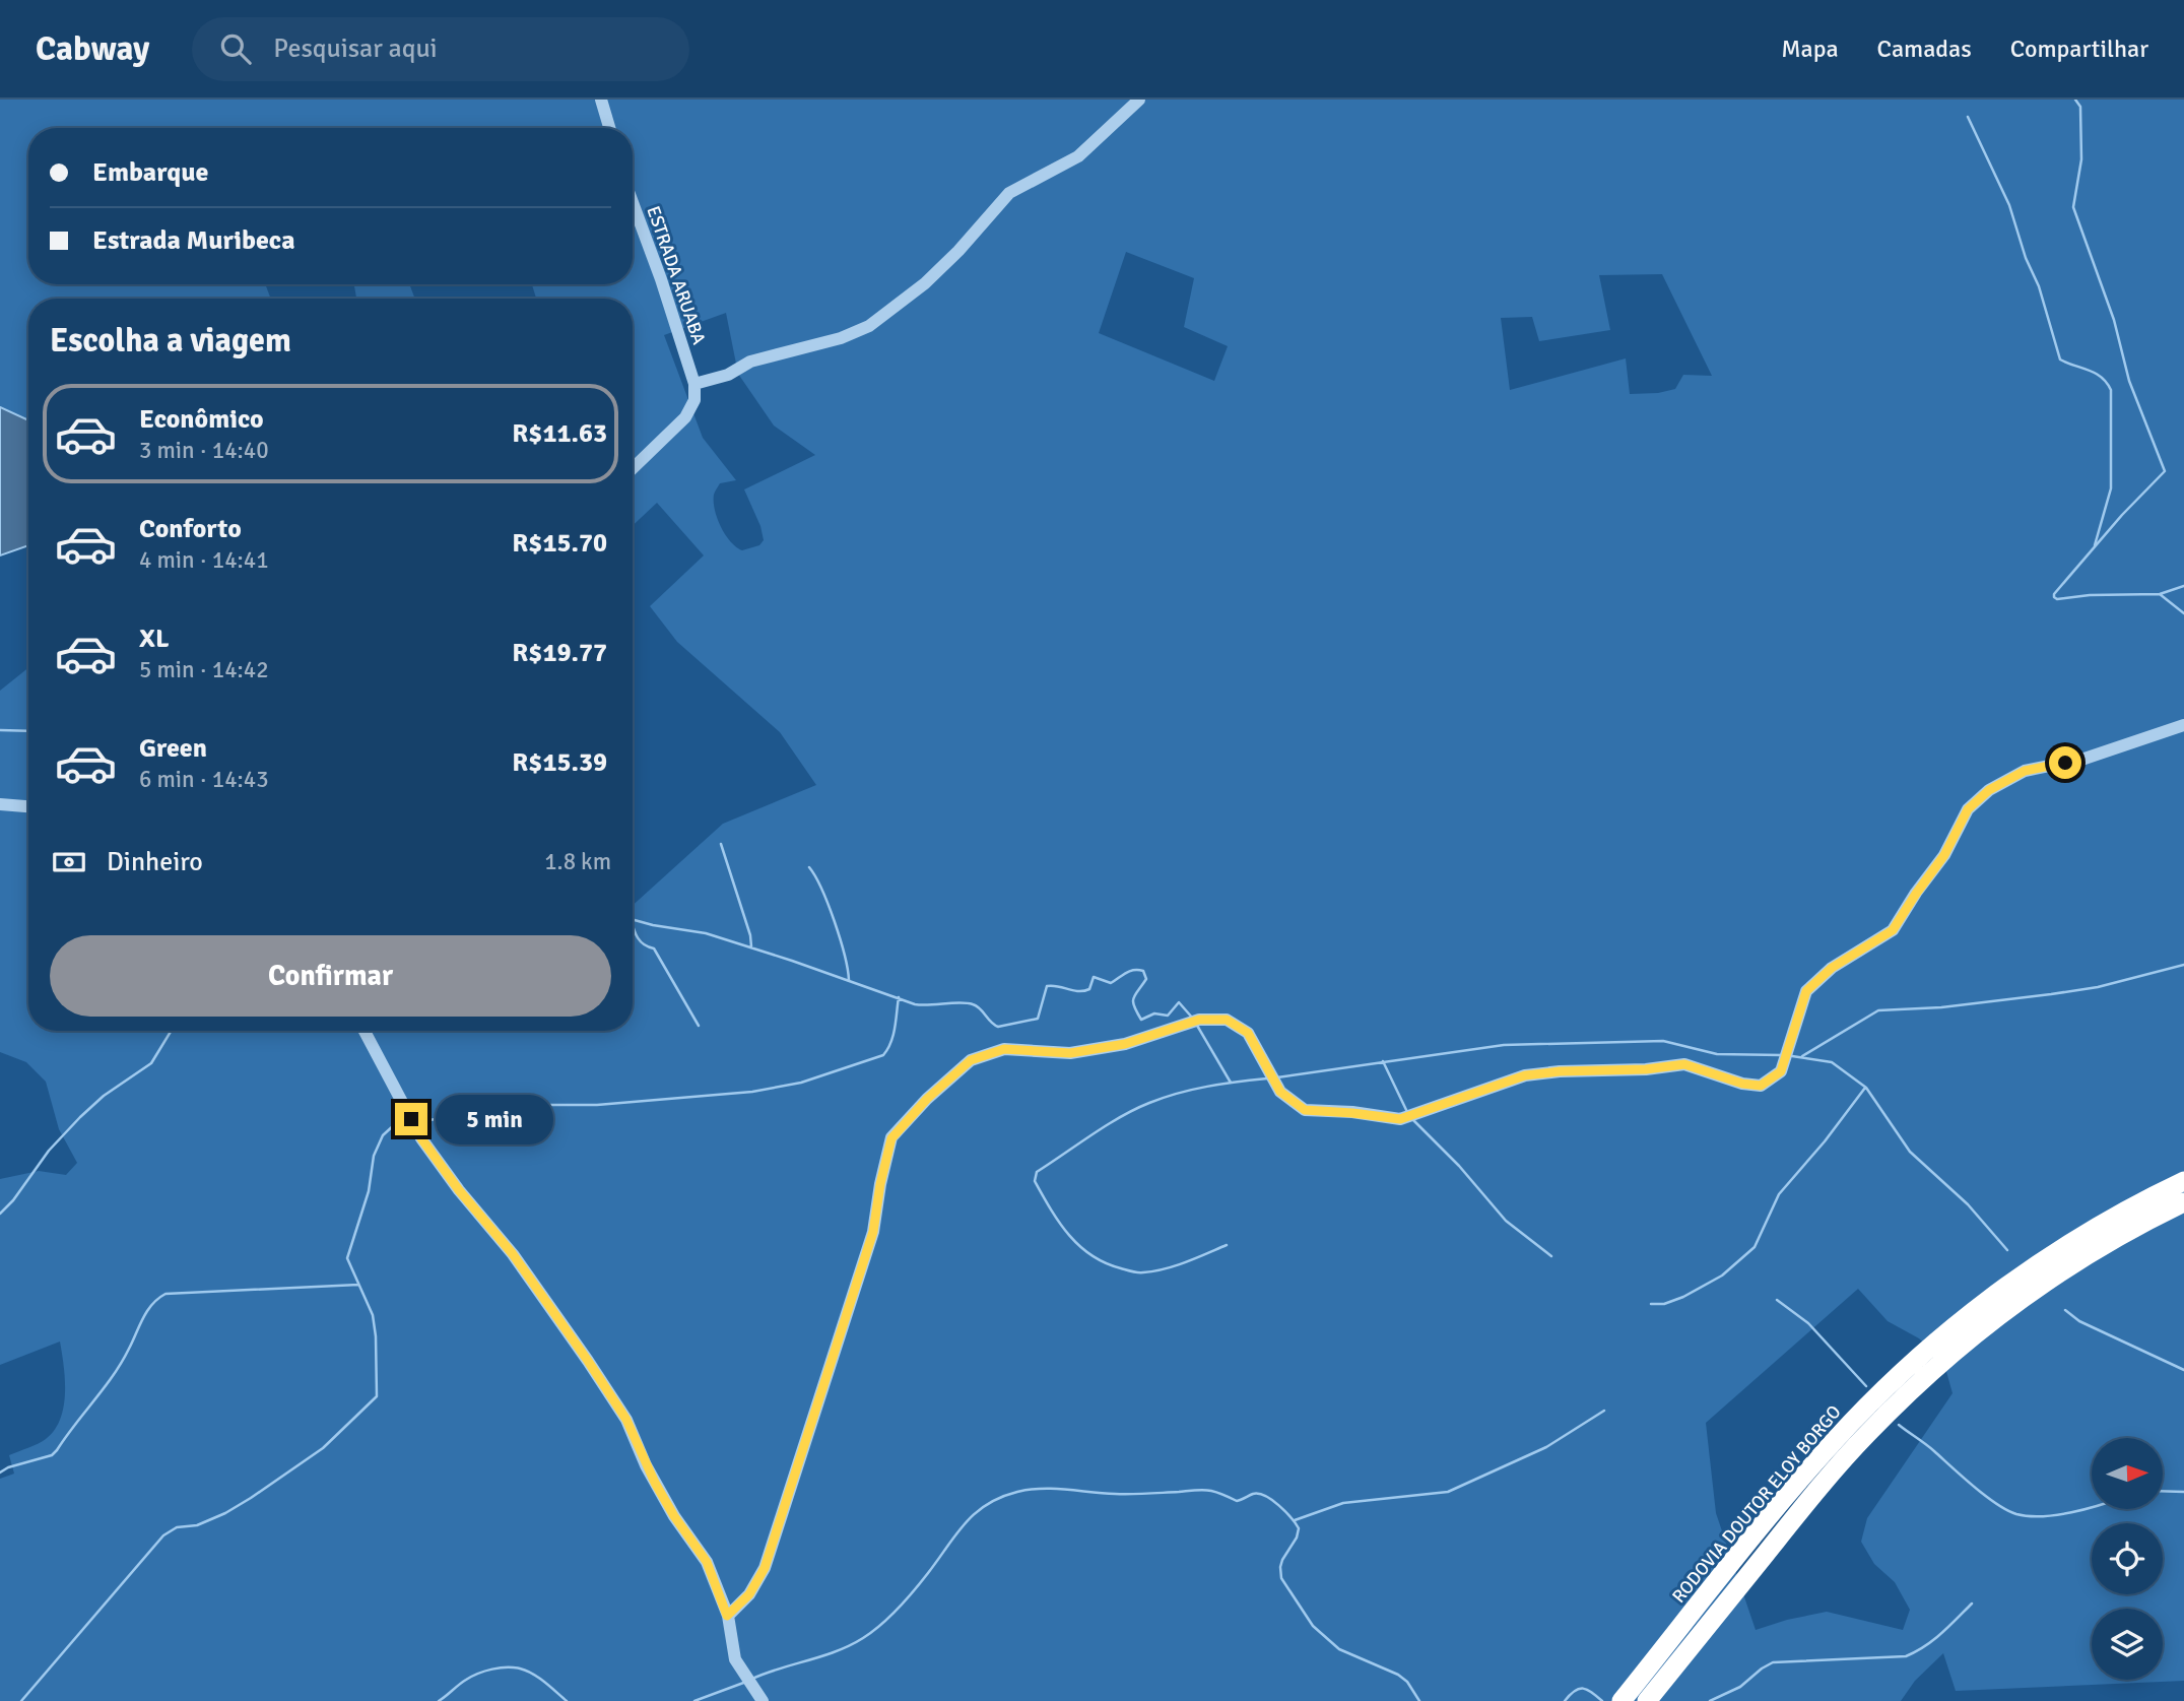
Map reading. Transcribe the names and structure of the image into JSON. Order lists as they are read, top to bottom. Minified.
{"streets":{"highway":["RODOVIA DOUTOR ELOY BORGO"],"street":["ESTRADA ARUABA"]},"north":"right","page":{"header":"Cabway","search":"Pesquisar aqui","nav":["Mapa","Camadas","Compartilhar"],"banner":["Embarque","Estrada Muribeca"],"heading":"Escolha a viagem","list":[{"name":"Econômico","note":"3 min · 14:40","value":"R$11.63"},{"name":"Conforto","note":"4 min · 14:41","value":"R$15.70"},{"name":"XL","note":"5 min · 14:42","value":"R$19.77"},{"name":"Green","note":"6 min · 14:43","value":"R$15.39"}],"pay":["Dinheiro","1.8 km"],"buttons":"Confirmar","bubble":"5 min"}}
